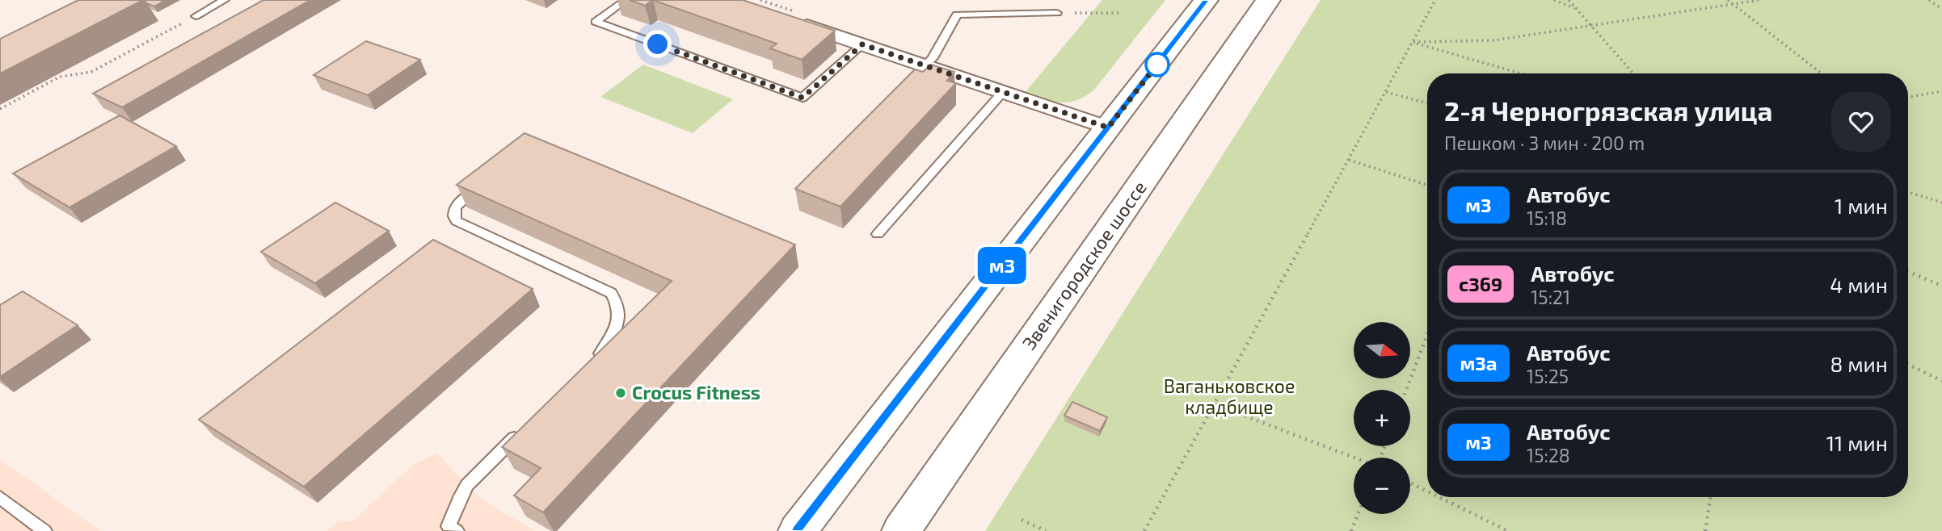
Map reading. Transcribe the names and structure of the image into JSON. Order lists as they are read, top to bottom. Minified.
{"streets":{"main road":["Звенигородское шоссе"]},"parks":["Ваганьковское кладбище"],"places":["Crocus Fitness"],"lines":["bus line м3"],"north":"right","page":{"on_map":"м3","heading":["2-я Черногрязская улица","Пешком · 3 мин · 200 m"],"list":[{"mark":"м3","name":"Автобус","note":"15:18","value":"1 мин"},{"mark":"с369","name":"Автобус","note":"15:21","value":"4 мин"},{"mark":"м3а","name":"Автобус","note":"15:25","value":"8 мин"},{"mark":"м3","name":"Автобус","note":"15:28","value":"11 мин"}],"map_buttons":["+","−"]}}
